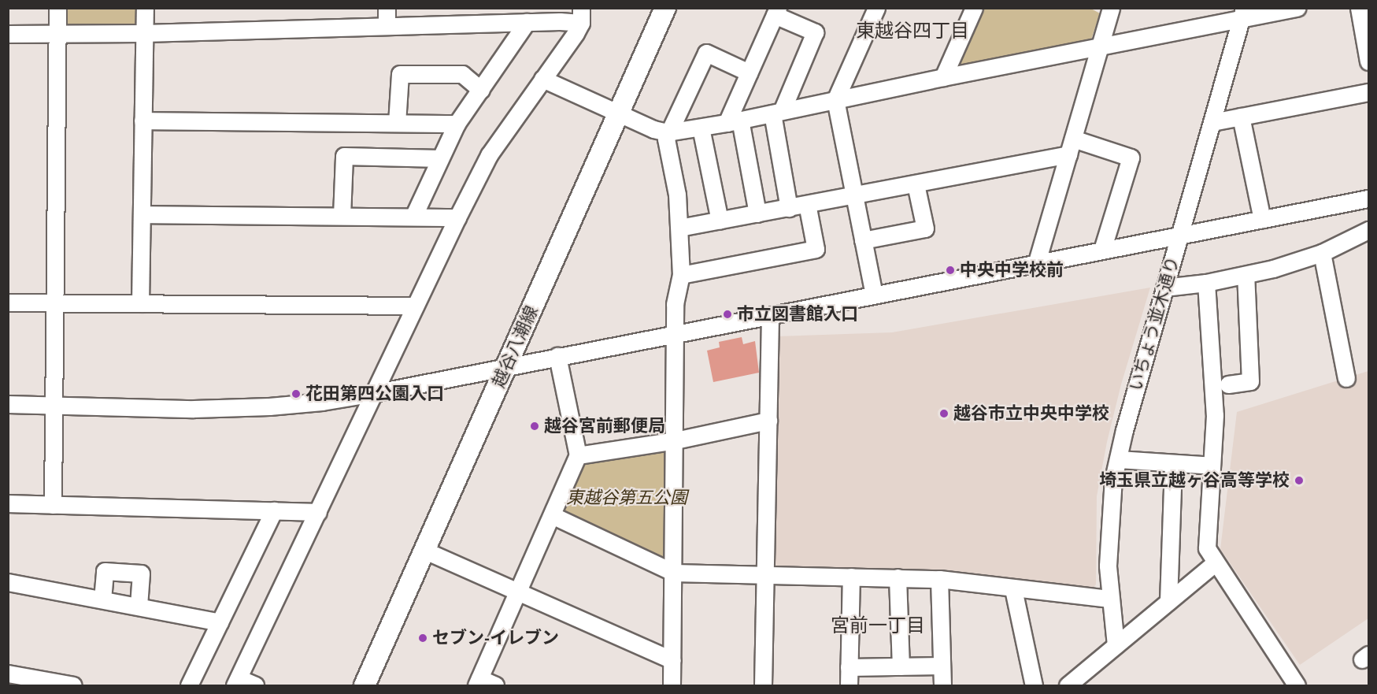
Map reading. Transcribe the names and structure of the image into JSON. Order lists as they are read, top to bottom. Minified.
{"streets":{"main road":["越谷八潮線"],"street":["いちょう並木通り"]},"districts":["東越谷四丁目","宮前一丁目"],"parks":["東越谷第五公園"],"places":["中央中学校前","市立図書館入口","花田第四公園入口","越谷市立中央中学校","越谷宮前郵便局","埼玉県立越ヶ谷高等学校","セブン-イレブン"]}
